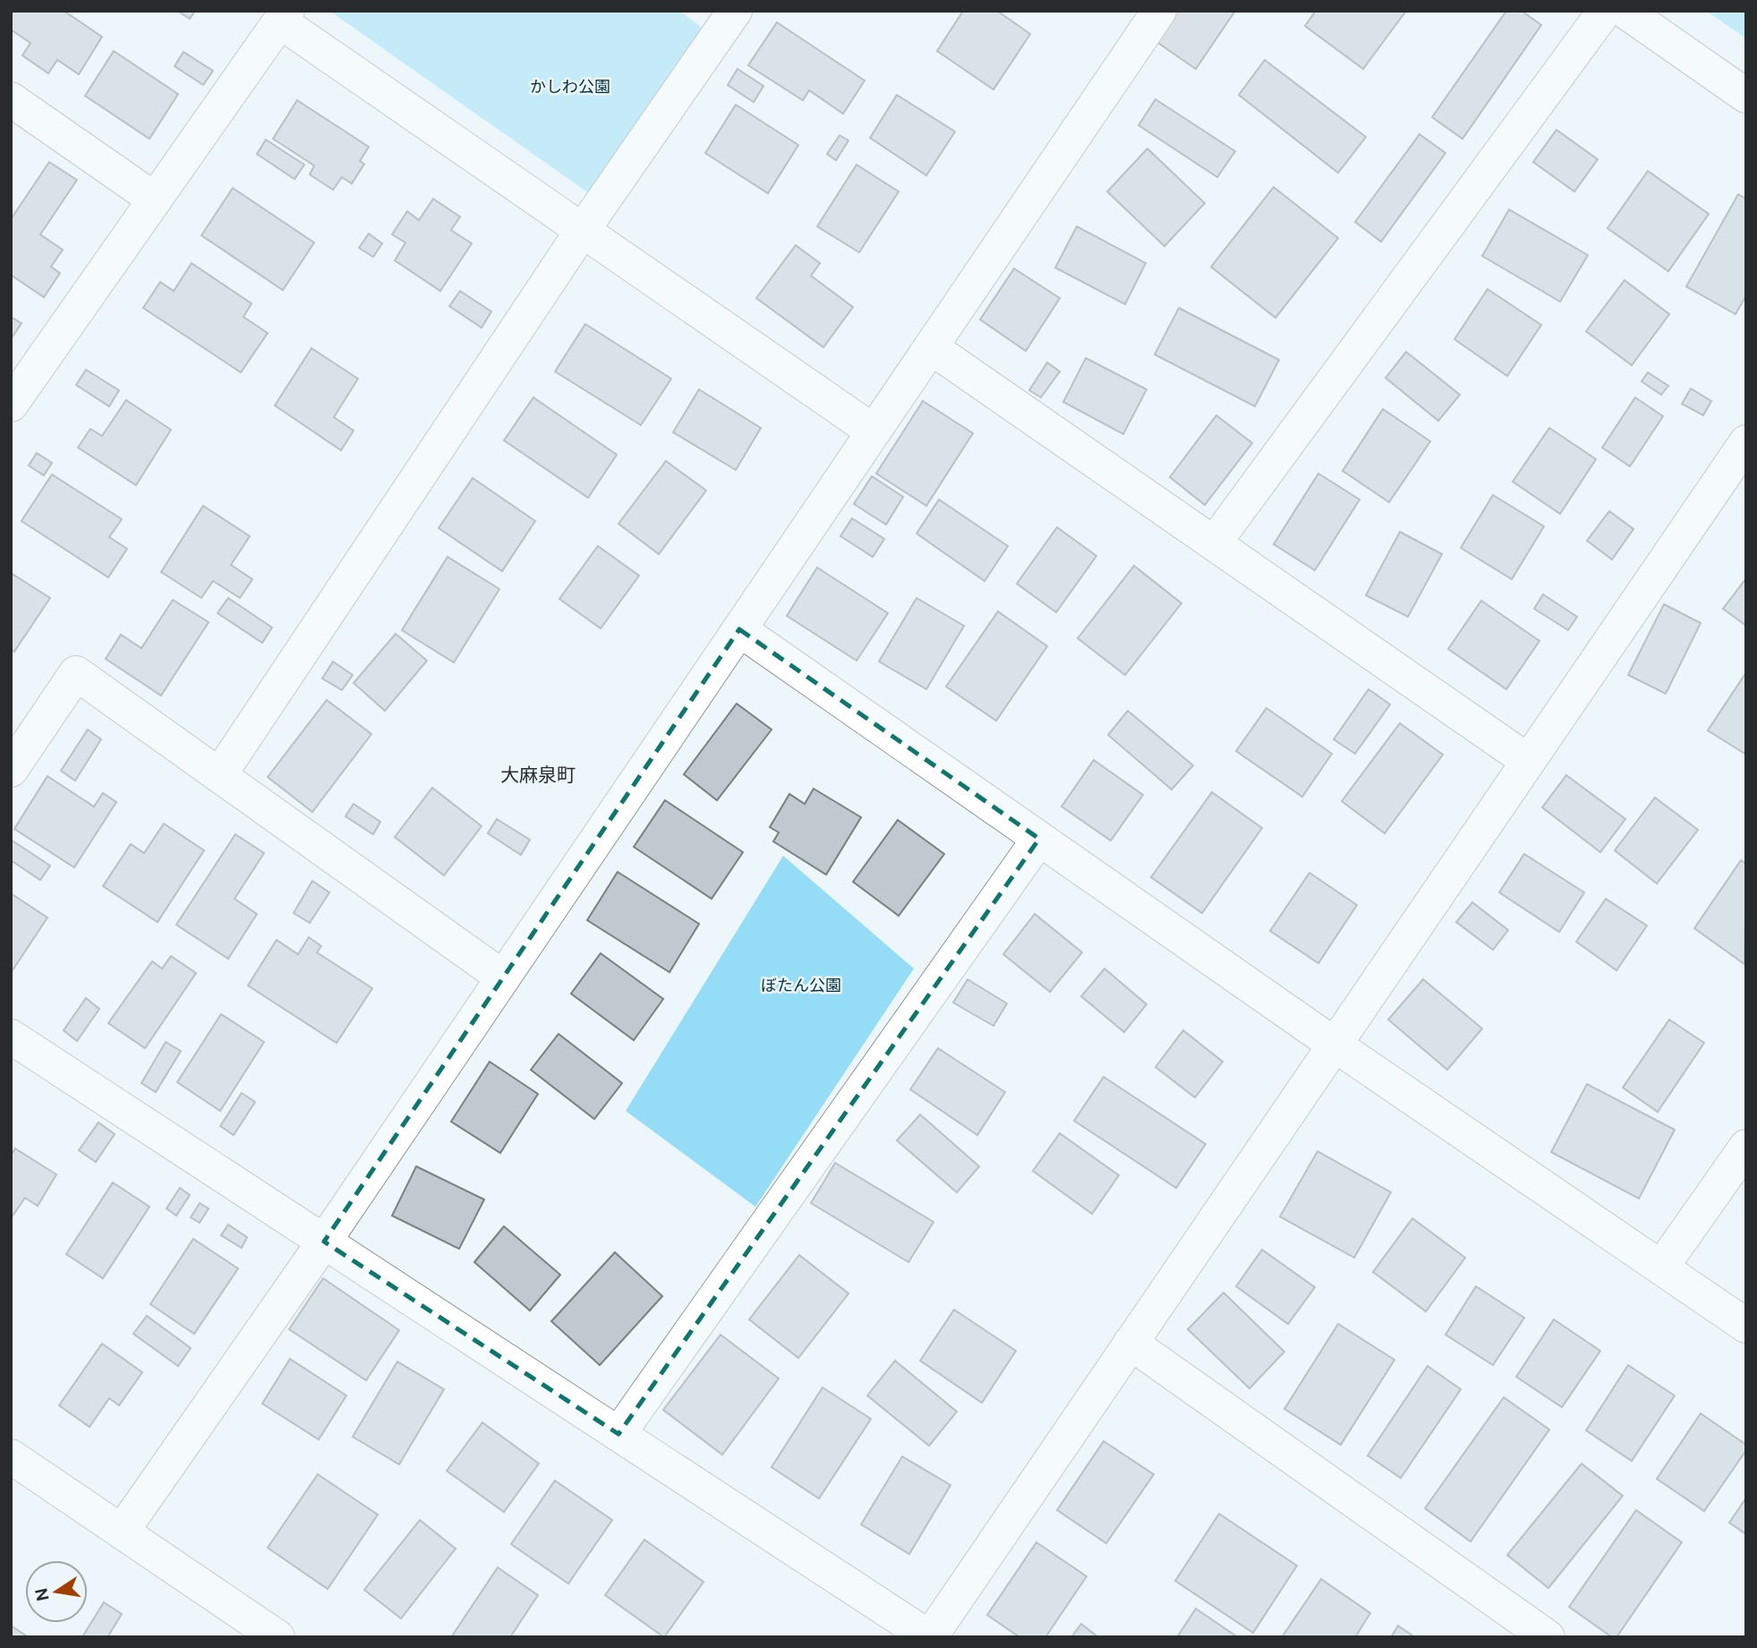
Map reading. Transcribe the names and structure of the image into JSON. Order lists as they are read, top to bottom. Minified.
{"districts":["大麻泉町"],"parks":["かしわ公園","ぼたん公園"],"north":"left"}
